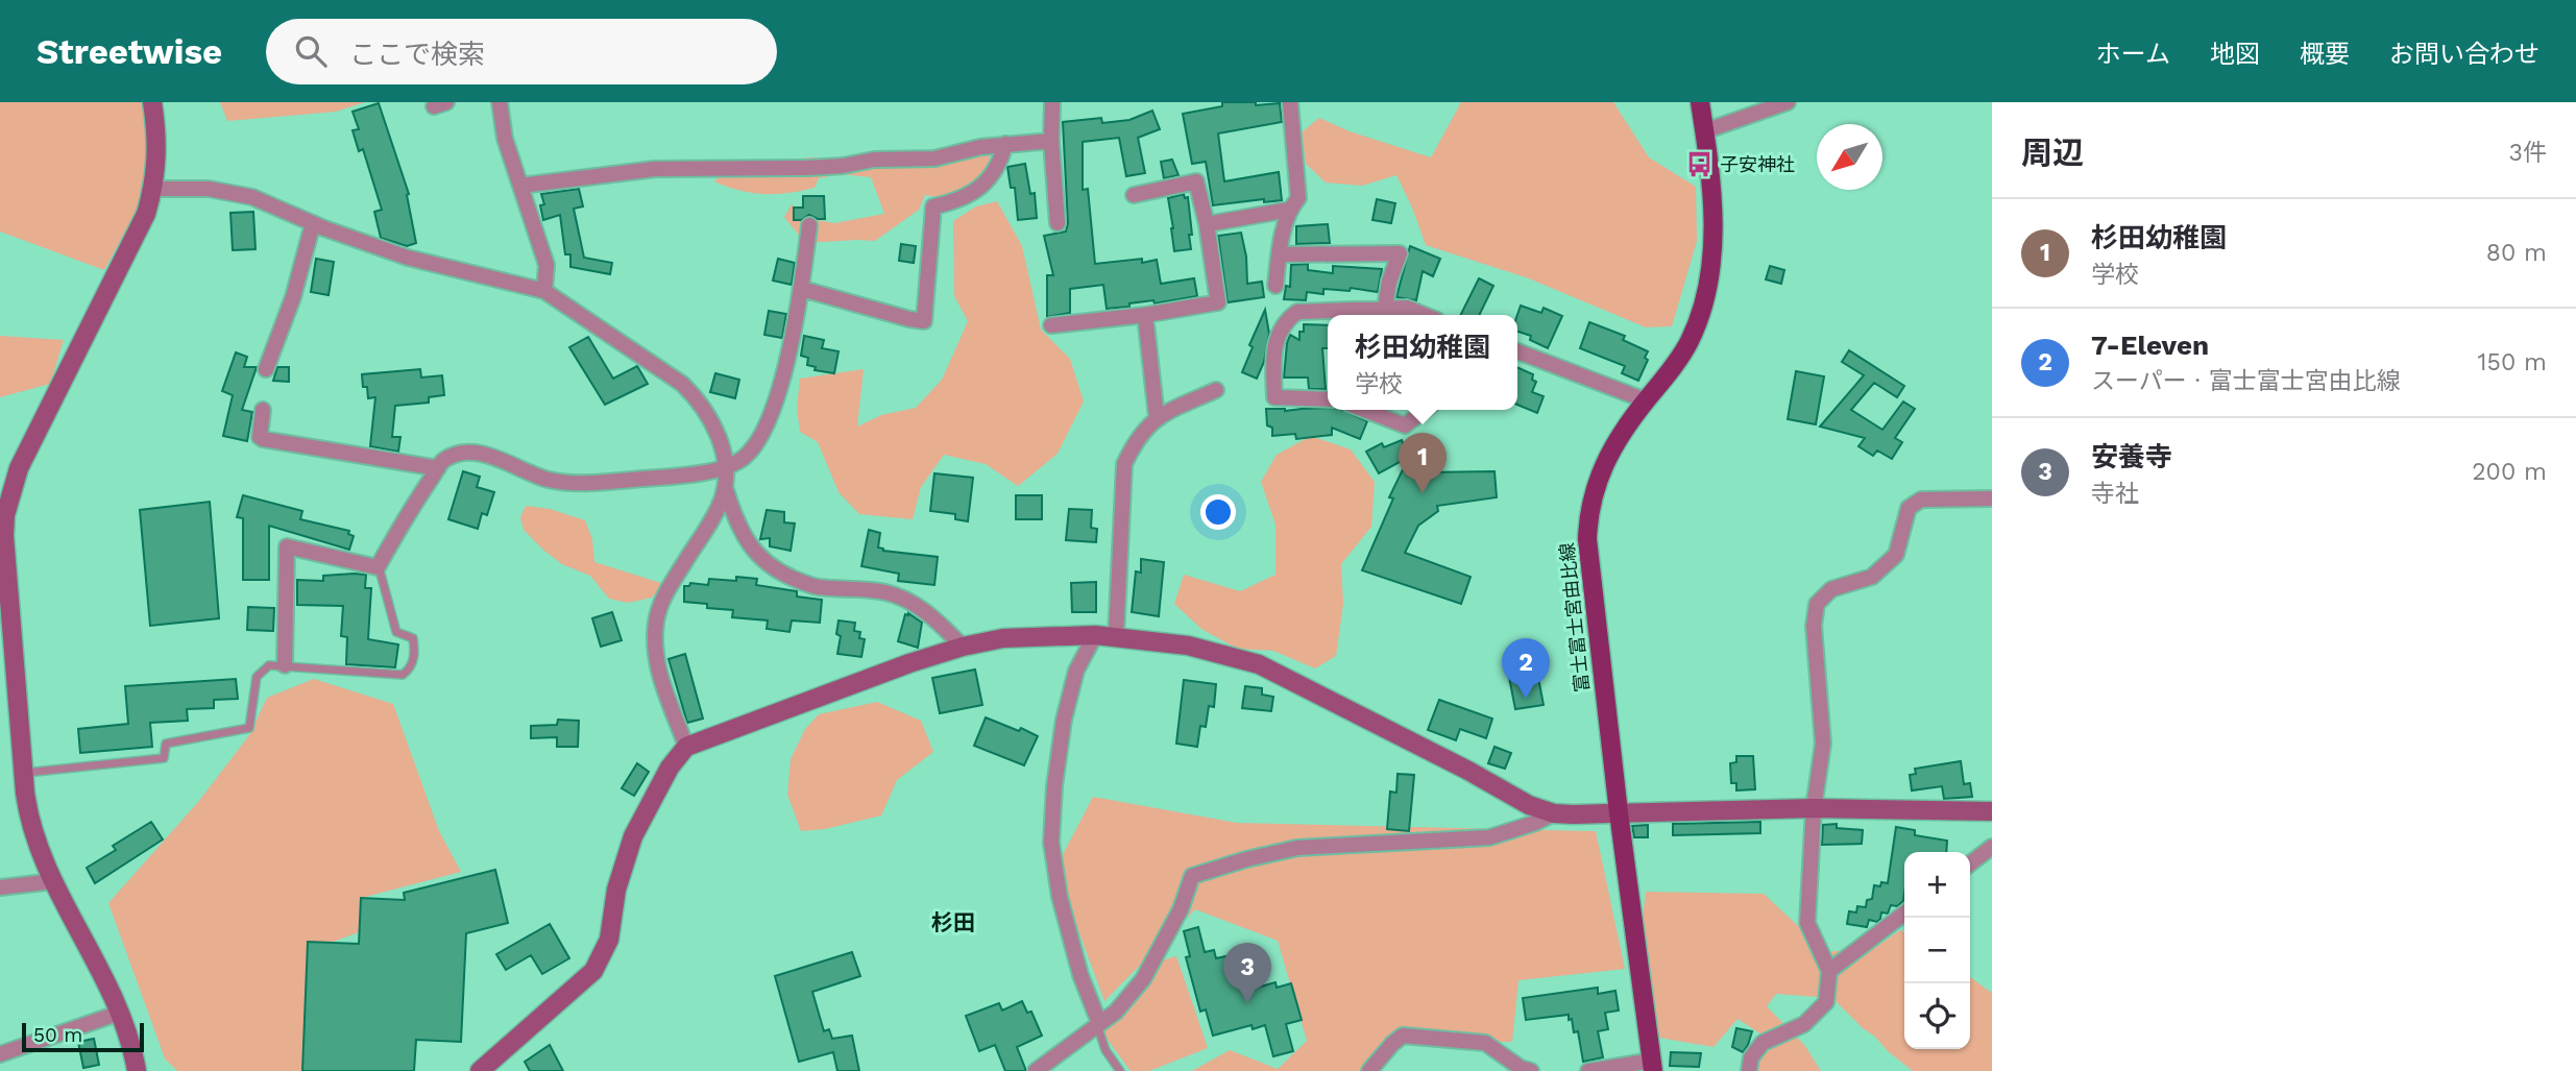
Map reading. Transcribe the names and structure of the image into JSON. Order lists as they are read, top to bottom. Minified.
{"streets":{"main road":["富士富士宮由比線"]},"districts":["杉田"],"places":{"bus stop":["子安神社"]},"scale_bar":"50 m","north":"bottom left","page":{"header":"Streetwise","search":"ここで検索","nav":["ホーム","地図","概要","お問い合わせ"],"heading":["周辺","3件"],"list":[{"mark":"1","name":"杉田幼稚園","note":"学校","value":"80 m"},{"mark":"2","name":"7-Eleven","note":"スーパー · 富士富士宮由比線","value":"150 m"},{"mark":"3","name":"安養寺","note":"寺社","value":"200 m"}],"popup":["杉田幼稚園","学校"],"pins":["1","2","3"],"map_buttons":["+","−"],"scale":"50 m"}}
